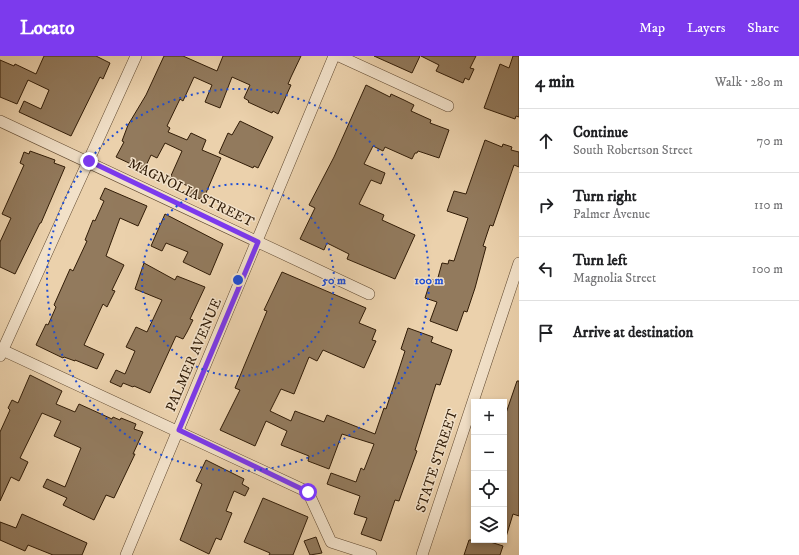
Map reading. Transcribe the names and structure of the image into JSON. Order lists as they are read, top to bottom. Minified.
{"streets":{"street":["MAGNOLIA STREET","PALMER AVENUE","STATE STREET"]},"crossings":[["MAGNOLIA STREET","PALMER AVENUE"]],"page":{"header":"Locato","nav":["Map","Layers","Share"],"heading":["4 min","Walk · 280 m"],"list":[["Continue","South Robertson Street","70 m"],["Turn right","Palmer Avenue","110 m"],["Turn left","Magnolia Street","100 m"],"Arrive at destination"],"map_buttons":["+","−"]},"rings":["50 m","100 m"]}
